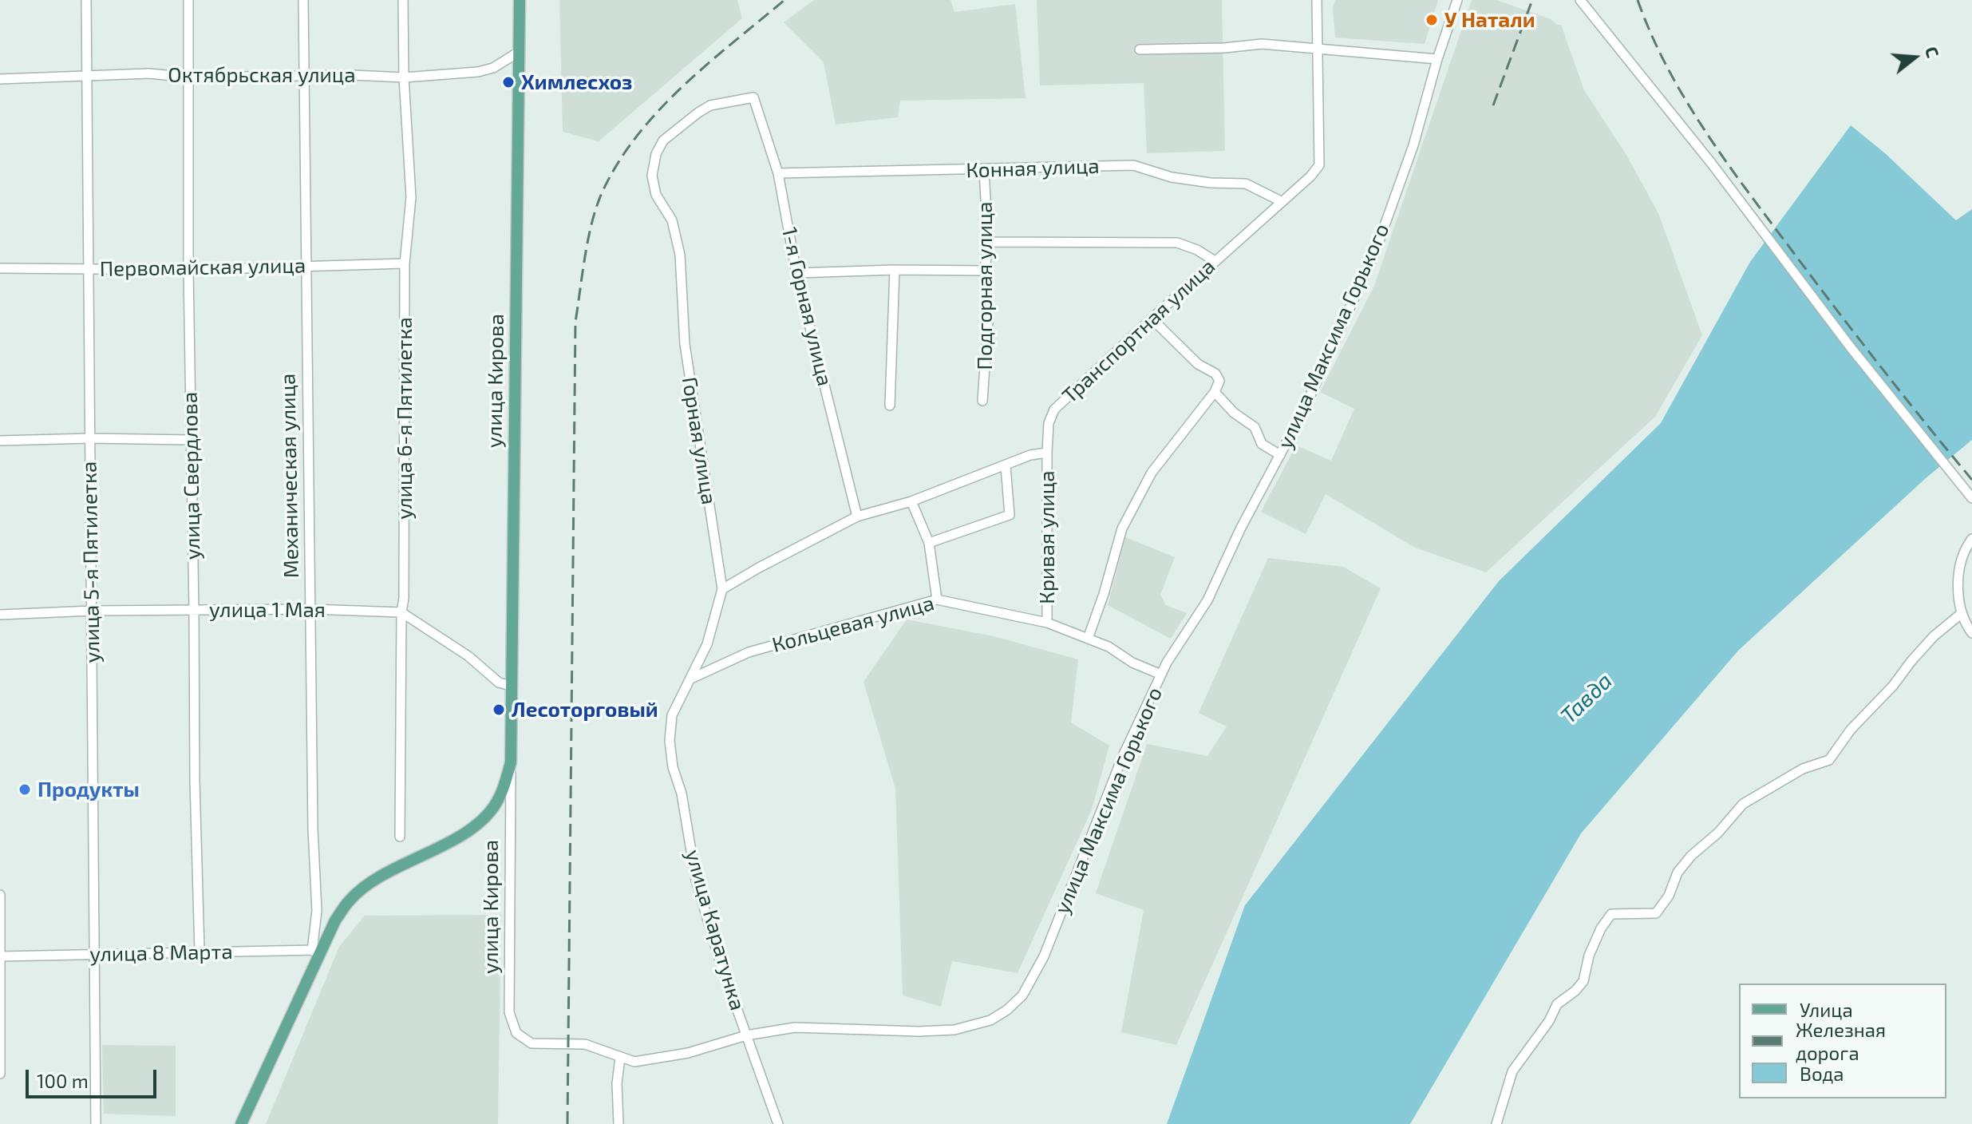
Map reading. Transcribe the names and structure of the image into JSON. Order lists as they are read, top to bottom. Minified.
{"streets":{"main road":["улица Кирова","Механическая улица"],"street":["Октябрьская улица","Конная улица","Первомайская улица","Подгорная улица","1-я Горная улица","Транспортная улица","улица Максима Горького","улица 6-я Пятилетка","Горная улица","улица Свердлова","Кривая улица","улица 5-я Пятилетка","улица 1 Мая","Кольцевая улица","улица Каратунка","улица 8 Марта"]},"crossings":[["Октябрьская улица","улица Кирова"],["Октябрьская улица","улица 6-я Пятилетка"],["Октябрьская улица","улица Свердлова"],["Октябрьская улица","Механическая улица"],["Октябрьская улица","улица 5-я Пятилетка"],["Конная улица","Подгорная улица"],["Конная улица","1-я Горная улица"],["Конная улица","Транспортная улица"],["Первомайская улица","улица 6-я Пятилетка"],["Первомайская улица","улица Свердлова"],["Первомайская улица","Механическая улица"],["Первомайская улица","улица 5-я Пятилетка"],["1-я Горная улица","Горная улица"],["Транспортная улица","Кривая улица"],["улица Максима Горького","улица Кирова"],["улица Максима Горького","Кольцевая улица"],["улица Максима Горького","улица Каратунка"],["улица Кирова","Механическая улица"],["улица Кирова","улица 8 Марта"],["улица 6-я Пятилетка","улица 1 Мая"],["Горная улица","Кольцевая улица"],["Горная улица","улица Каратунка"],["улица Свердлова","улица 1 Мая"],["улица Свердлова","улица 8 Марта"],["Механическая улица","улица 1 Мая"],["Механическая улица","улица 8 Марта"],["Кривая улица","Кольцевая улица"],["улица 5-я Пятилетка","улица 1 Мая"],["улица 5-я Пятилетка","улица 8 Марта"]],"water":["Тавда"],"places":["У Натали","Химлесхоз","Лесоторговый","Продукты"],"legend":["Улица","Железная дорога","Вода"],"scale_bar":"100 m","north":"right"}
